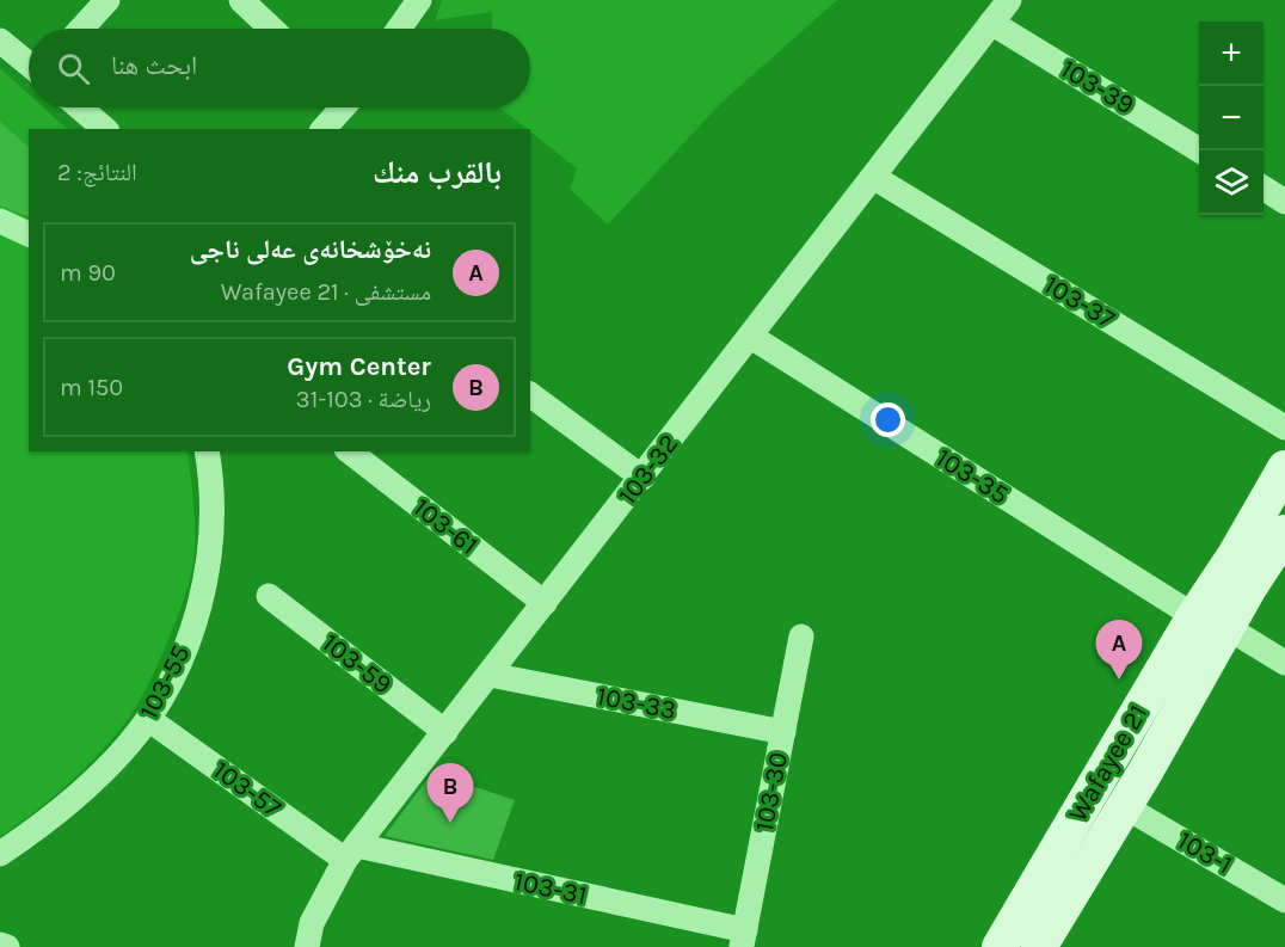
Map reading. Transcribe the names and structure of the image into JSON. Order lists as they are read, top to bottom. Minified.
{"streets":{"street":["103-39","103-37","103-32","103-35","103-61","103-59","103-55","103-33","Wafayee 21","103-57","103-30","103-1","103-31"]},"crossings":[["103-39","103-32"],["103-37","103-32"],["103-32","103-35"],["103-32","103-61"],["103-32","103-59"],["103-32","103-33"],["103-32","103-57"],["103-32","103-31"],["103-35","Wafayee 21"],["103-55","103-57"],["103-33","103-30"],["Wafayee 21","103-1"],["103-57","103-31"],["103-30","103-31"]],"page":{"map_buttons":["+","−"],"search":"ابحث هنا","heading":["بالقرب منك","النتائج: 2"],"list":[{"mark":"A","name":"نەخۆشخانەی عەلی ناجی","note":"مستشفى · Wafayee 21","value":"90 m"},{"mark":"B","name":"Gym Center","note":"رياضة · 103-31","value":"150 m"}],"pins":["A","B"]}}
